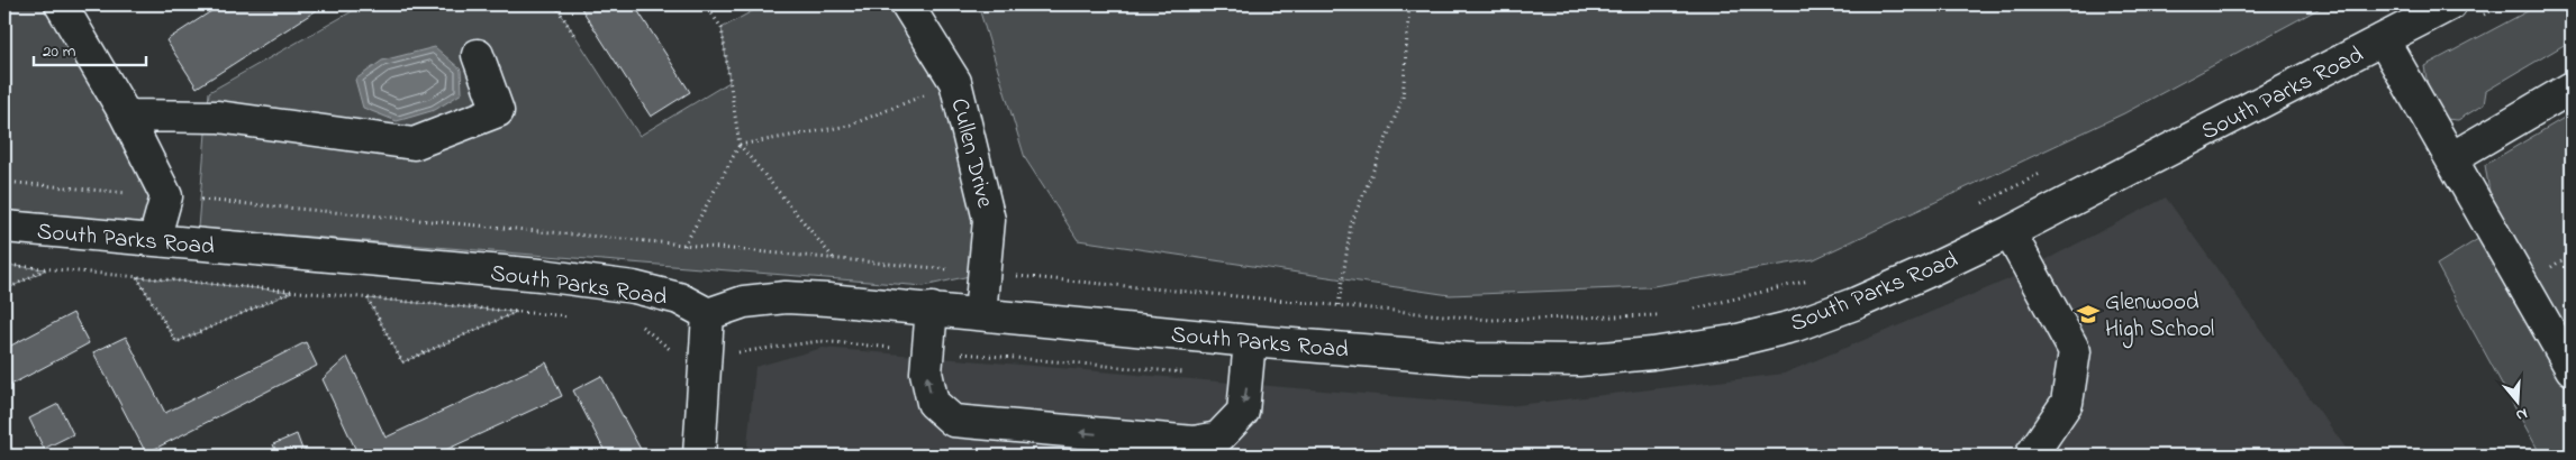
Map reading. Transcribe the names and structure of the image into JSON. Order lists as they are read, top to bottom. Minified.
{"streets":{"street":["South Parks Road","Cullen Drive"]},"crossings":[["South Parks Road","Cullen Drive"]],"places":{"school or university":["Glenwood High School"]},"scale_bar":"20 m","north":"bottom"}
